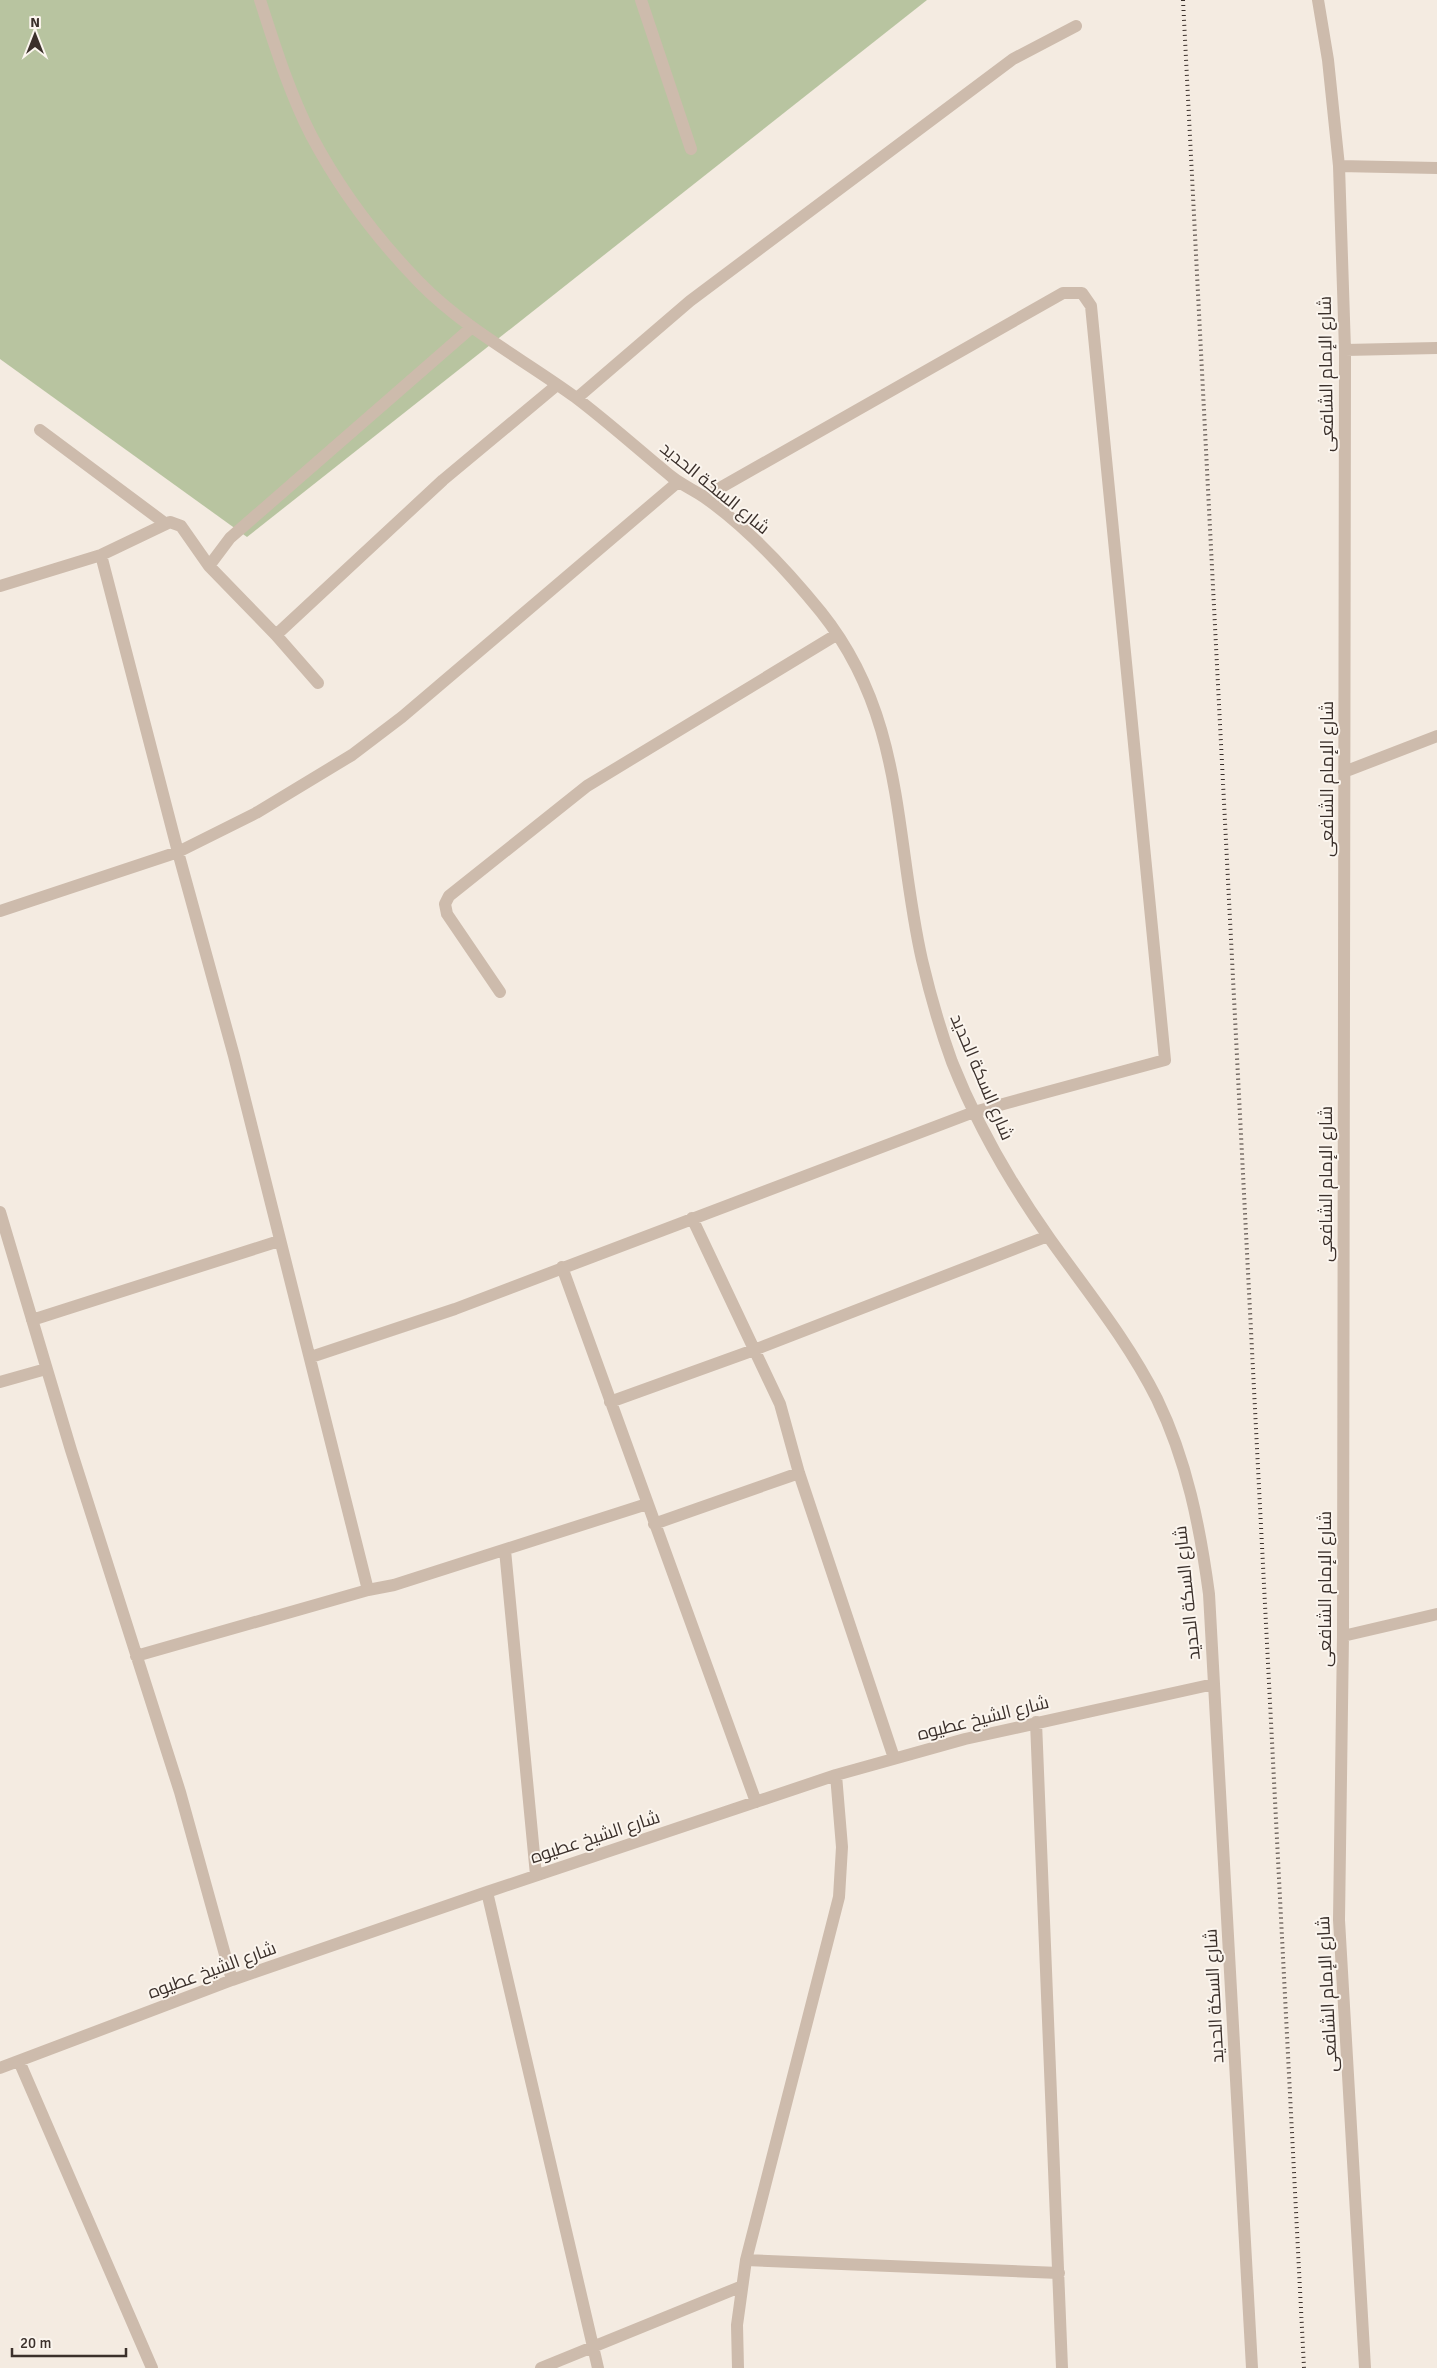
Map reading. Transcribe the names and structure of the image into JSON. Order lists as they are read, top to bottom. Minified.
{"streets":{"street":["شارع الإمام الشافعى","شارع السكة الحديد","شارع الشيخ عطيوه"]},"crossings":[["شارع السكة الحديد","شارع الشيخ عطيوه"]],"scale_bar":"20 m","north":"top"}
